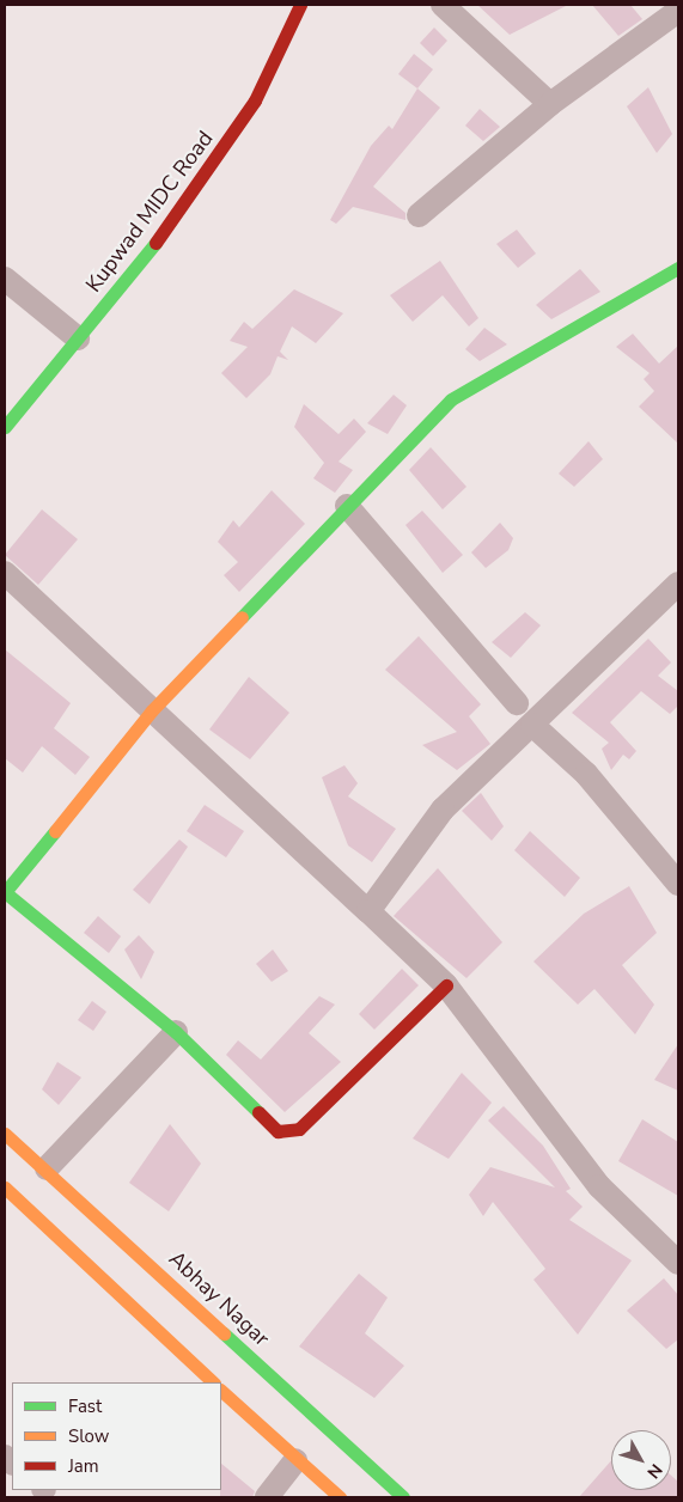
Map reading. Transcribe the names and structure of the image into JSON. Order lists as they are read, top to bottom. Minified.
{"streets":{"main road":["Kupwad MIDC Road","Abhay Nagar"]},"legend":["Fast","Slow","Jam"],"north":"bottom right"}
